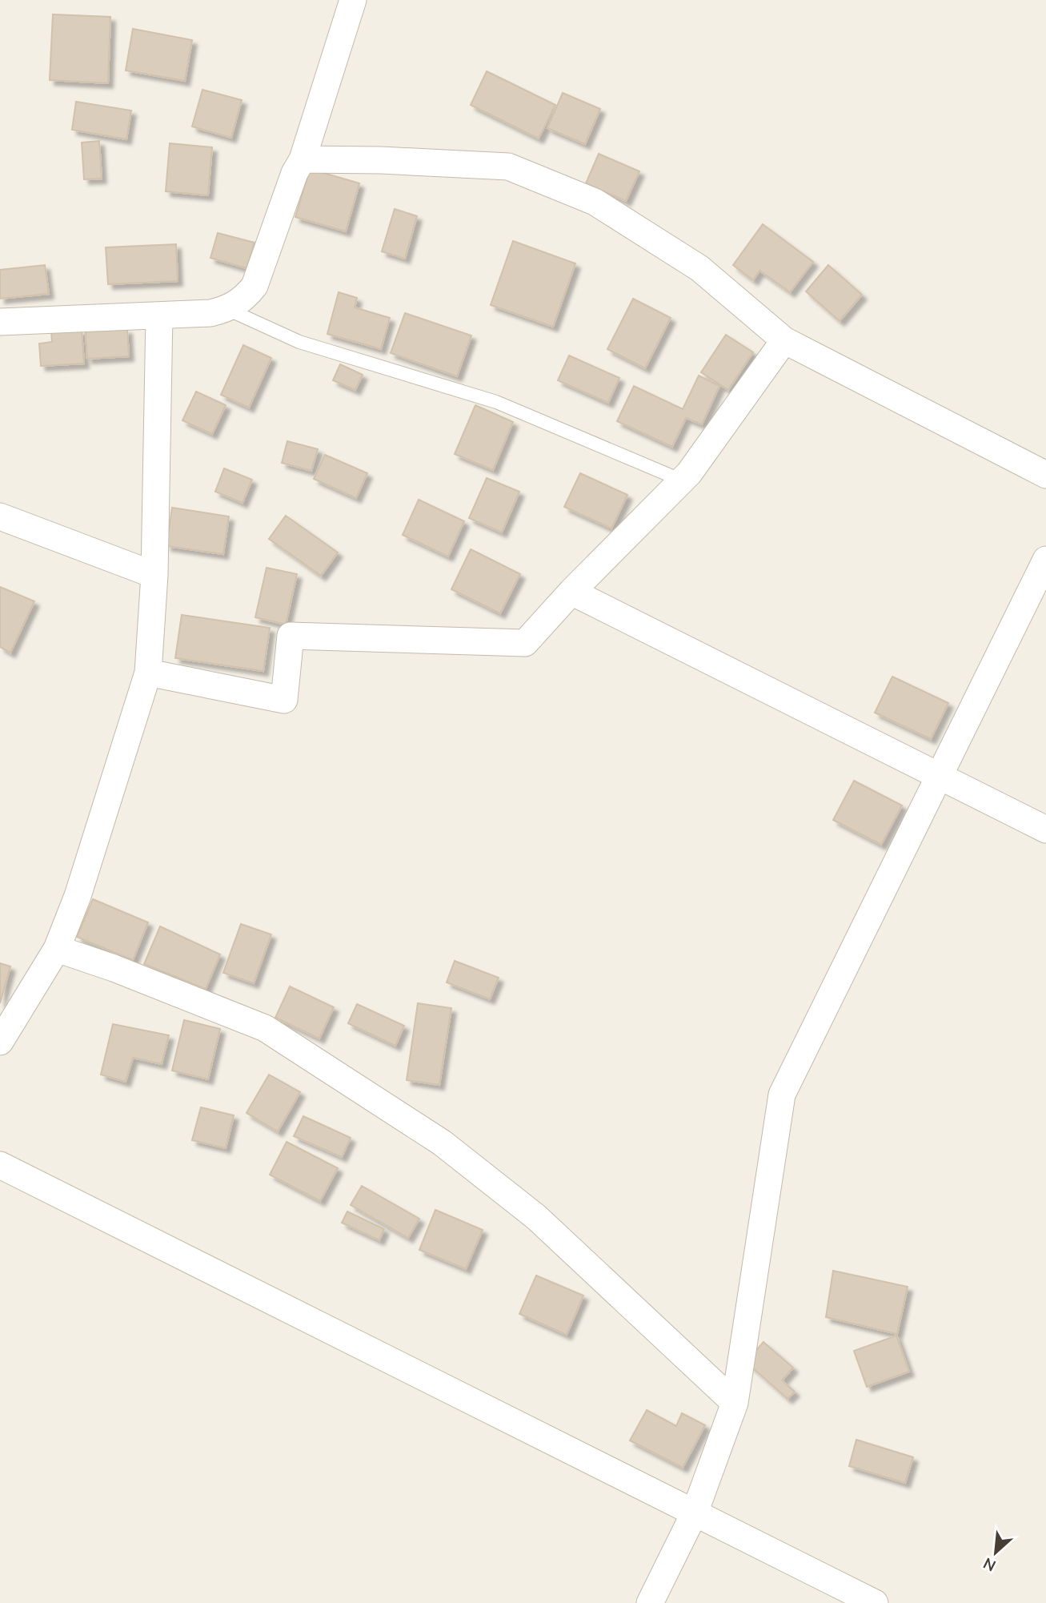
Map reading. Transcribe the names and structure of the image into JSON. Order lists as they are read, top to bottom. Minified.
{"north":"bottom left"}
